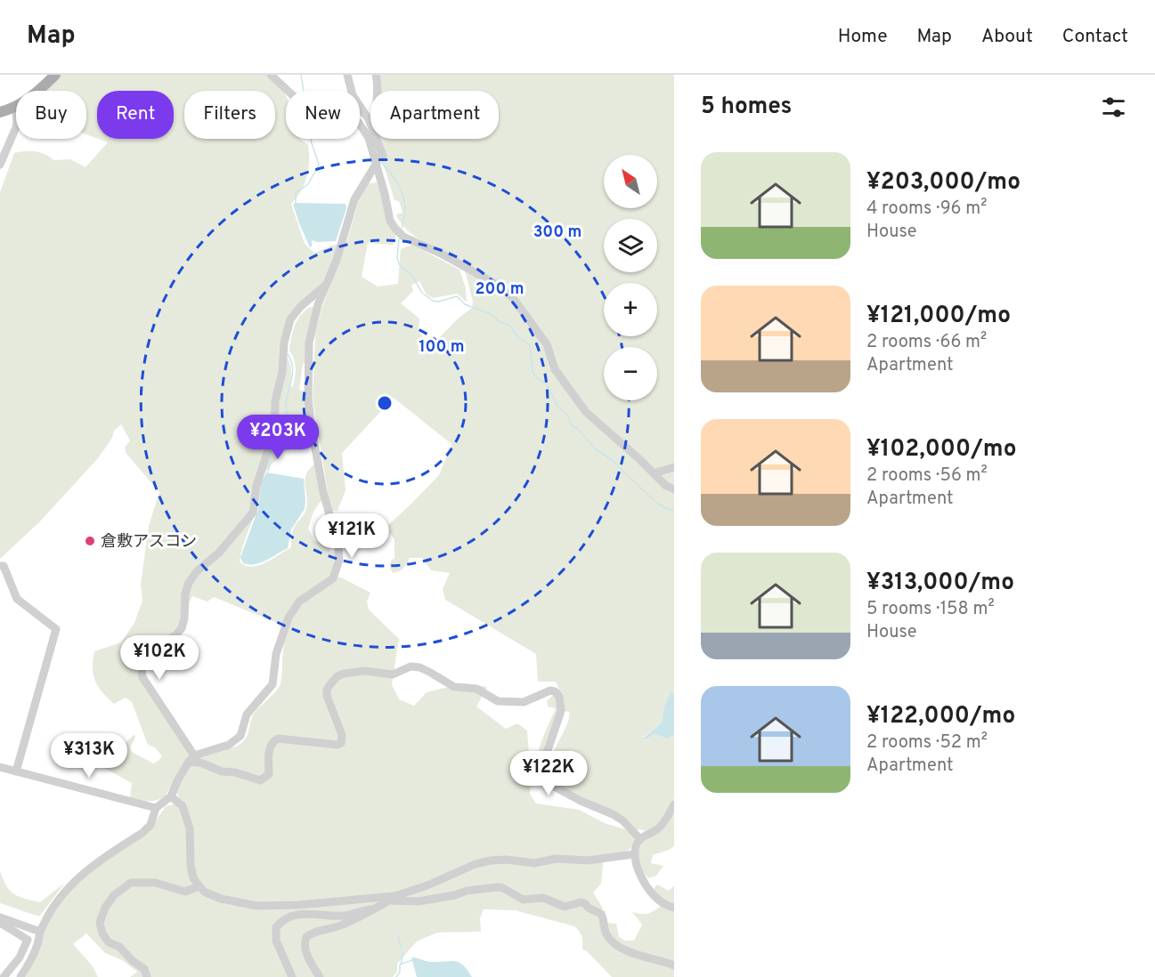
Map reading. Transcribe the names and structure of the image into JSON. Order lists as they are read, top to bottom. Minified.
{"places":["倉敷アスコン"],"north":"top left","page":{"header":"Map","nav":["Home","Map","About","Contact"],"heading":"5 homes","chip":["Buy","Rent","Filters","New","Apartment"],"list":[{"name":"¥203,000/mo","note":"4 rooms · 96 m² · House"},{"name":"¥121,000/mo","note":"2 rooms · 66 m² · Apartment"},{"name":"¥102,000/mo","note":"2 rooms · 56 m² · Apartment"},{"name":"¥313,000/mo","note":"5 rooms · 158 m² · House"},{"name":"¥122,000/mo","note":"2 rooms · 52 m² · Apartment"}],"map_buttons":["+","−"],"price":["¥203K","¥121K","¥102K","¥313K","¥122K"]},"rings":["300 m","200 m","100 m"]}
